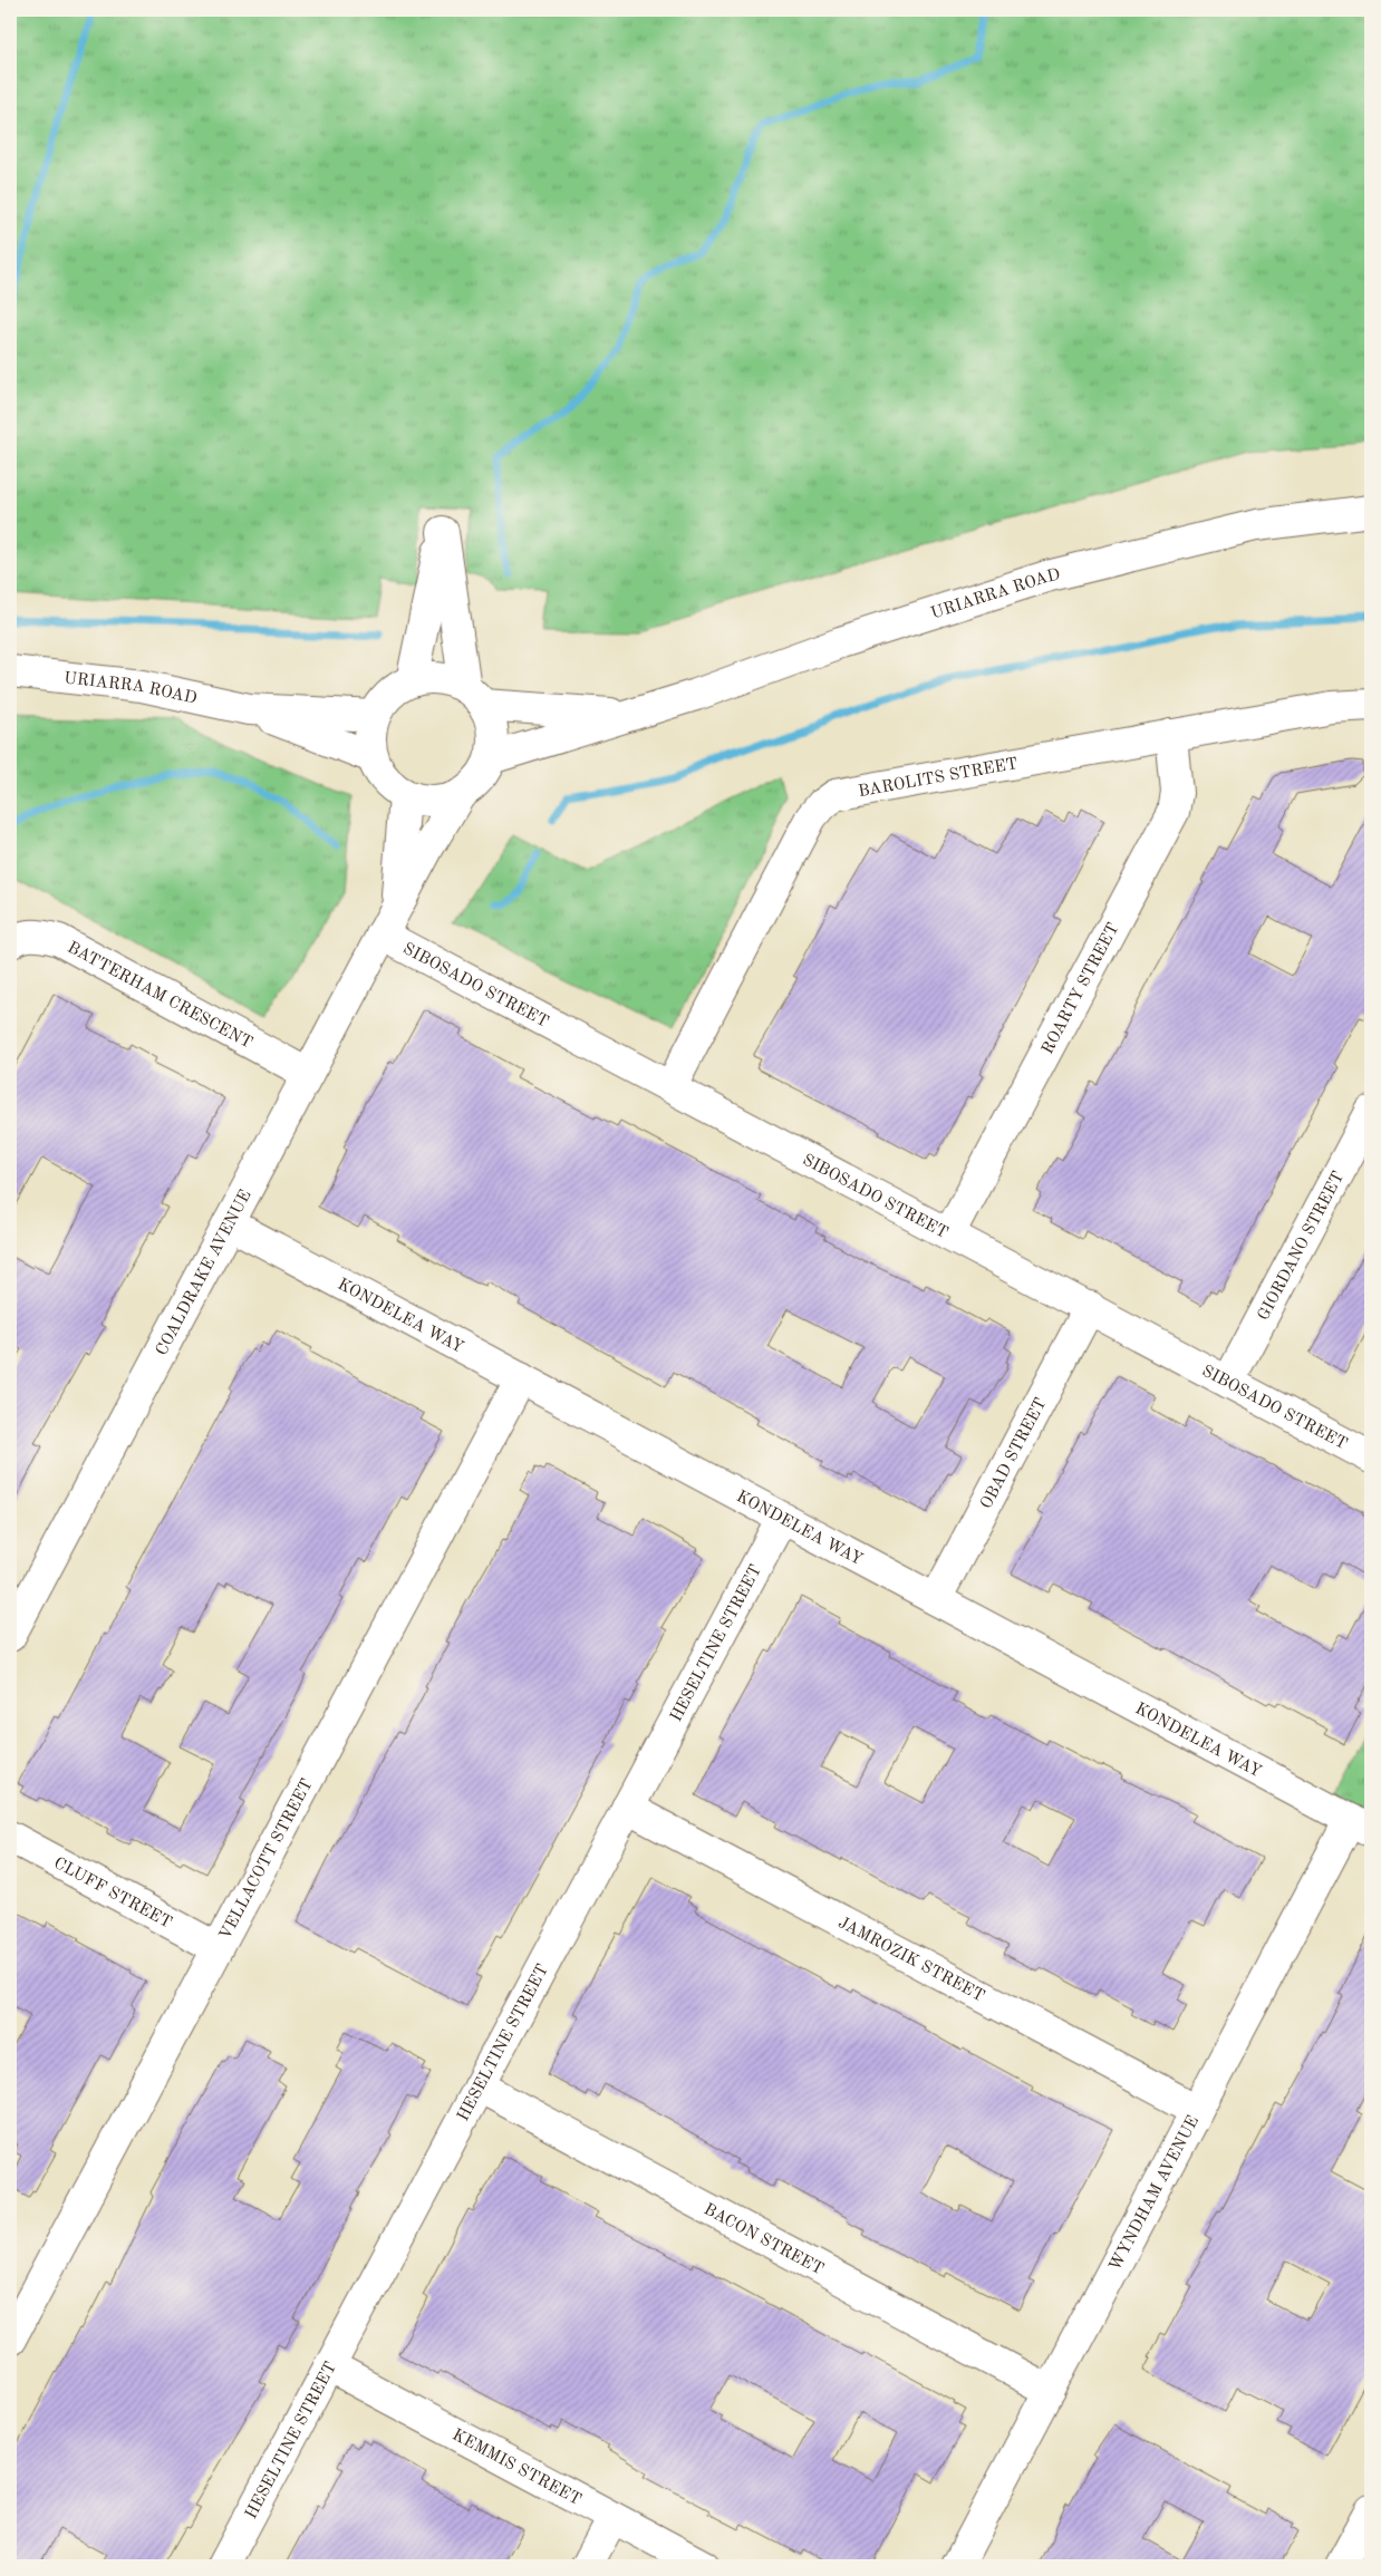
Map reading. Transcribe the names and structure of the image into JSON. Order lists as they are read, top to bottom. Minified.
{"streets":{"street":["URIARRA ROAD","BAROLITS STREET","SIBOSADO STREET","ROARTY STREET","BATTERHAM CRESCENT","GIORDANO STREET","COALDRAKE AVENUE","KONDELEA WAY","OBAD STREET","HESELTINE STREET","VELLACOTT STREET","CLUFF STREET","JAMROZIK STREET","WYNDHAM AVENUE","BACON STREET","KEMMIS STREET"]},"crossings":[["URIARRA ROAD","COALDRAKE AVENUE"],["BAROLITS STREET","SIBOSADO STREET"],["BAROLITS STREET","ROARTY STREET"],["SIBOSADO STREET","ROARTY STREET"],["SIBOSADO STREET","GIORDANO STREET"],["SIBOSADO STREET","COALDRAKE AVENUE"],["SIBOSADO STREET","OBAD STREET"],["BATTERHAM CRESCENT","COALDRAKE AVENUE"],["COALDRAKE AVENUE","KONDELEA WAY"],["KONDELEA WAY","OBAD STREET"],["KONDELEA WAY","HESELTINE STREET"],["KONDELEA WAY","VELLACOTT STREET"],["KONDELEA WAY","WYNDHAM AVENUE"],["HESELTINE STREET","JAMROZIK STREET"],["HESELTINE STREET","BACON STREET"],["HESELTINE STREET","KEMMIS STREET"],["VELLACOTT STREET","CLUFF STREET"],["JAMROZIK STREET","WYNDHAM AVENUE"],["WYNDHAM AVENUE","BACON STREET"]]}
